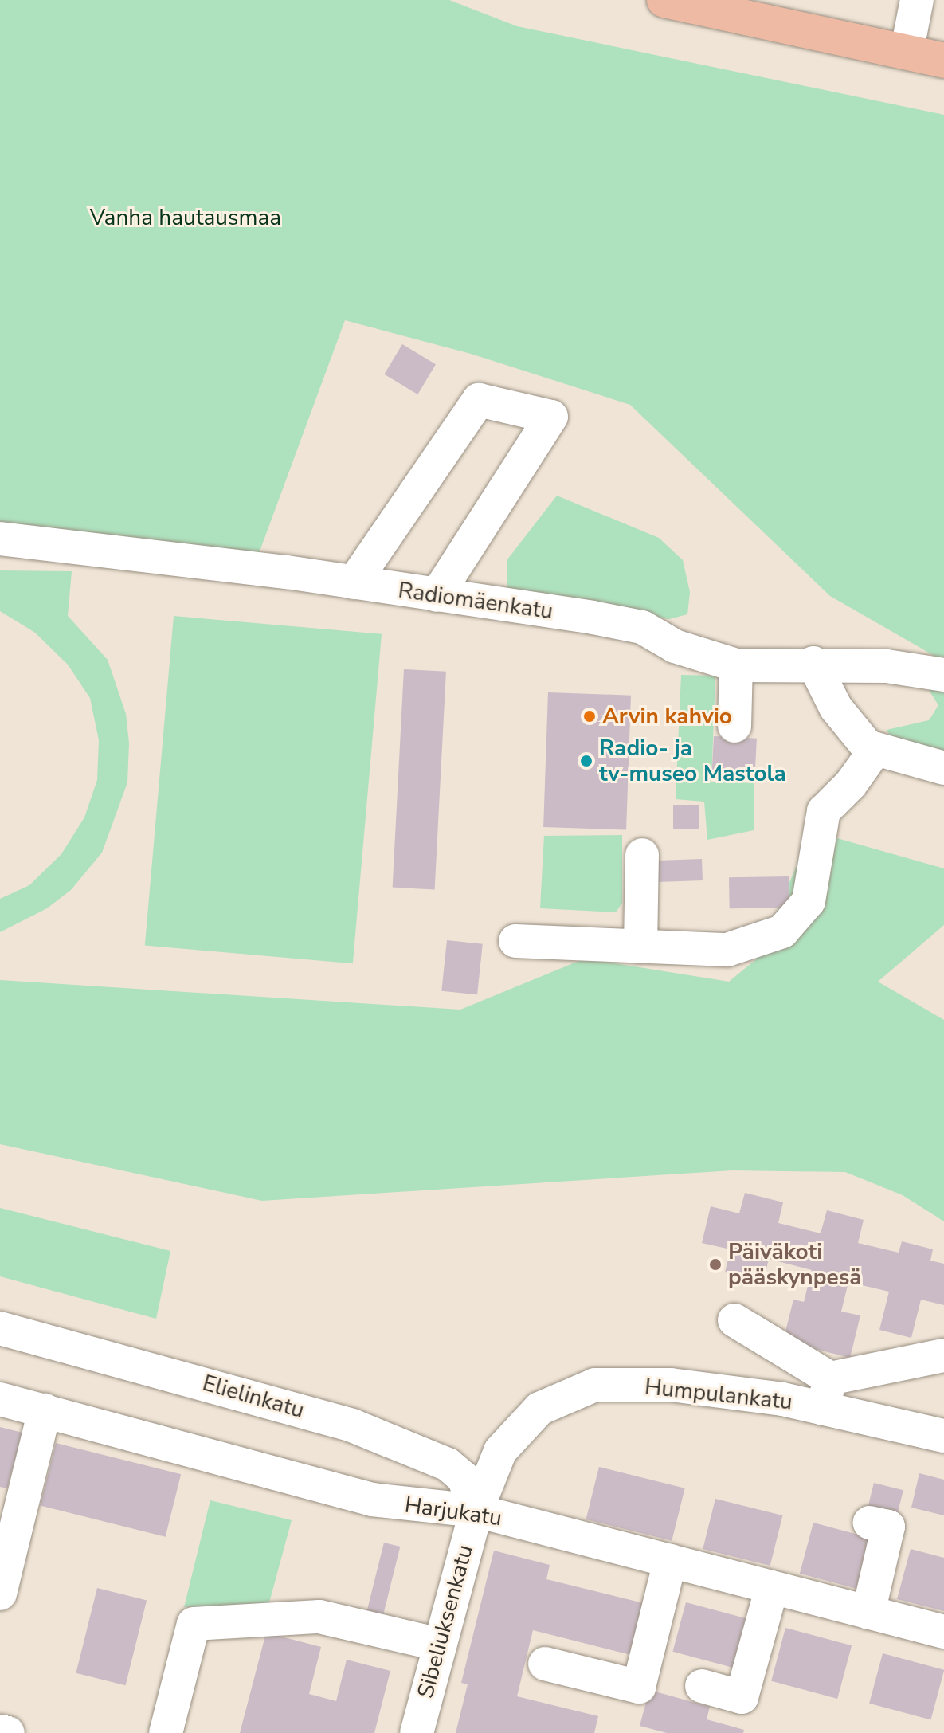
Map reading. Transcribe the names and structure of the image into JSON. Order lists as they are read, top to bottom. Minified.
{"streets":{"street":["Radiomäenkatu","Humpulankatu","Elielinkatu","Harjukatu","Sibeliuksenkatu"]},"crossings":[["Humpulankatu","Elielinkatu"],["Humpulankatu","Harjukatu"],["Humpulankatu","Sibeliuksenkatu"],["Elielinkatu","Harjukatu"],["Elielinkatu","Sibeliuksenkatu"],["Harjukatu","Sibeliuksenkatu"]],"parks":["Vanha hautausmaa"],"places":["Arvin kahvio","Radio- ja tv-museo Mastola","Päiväkoti pääskynpesä"]}
